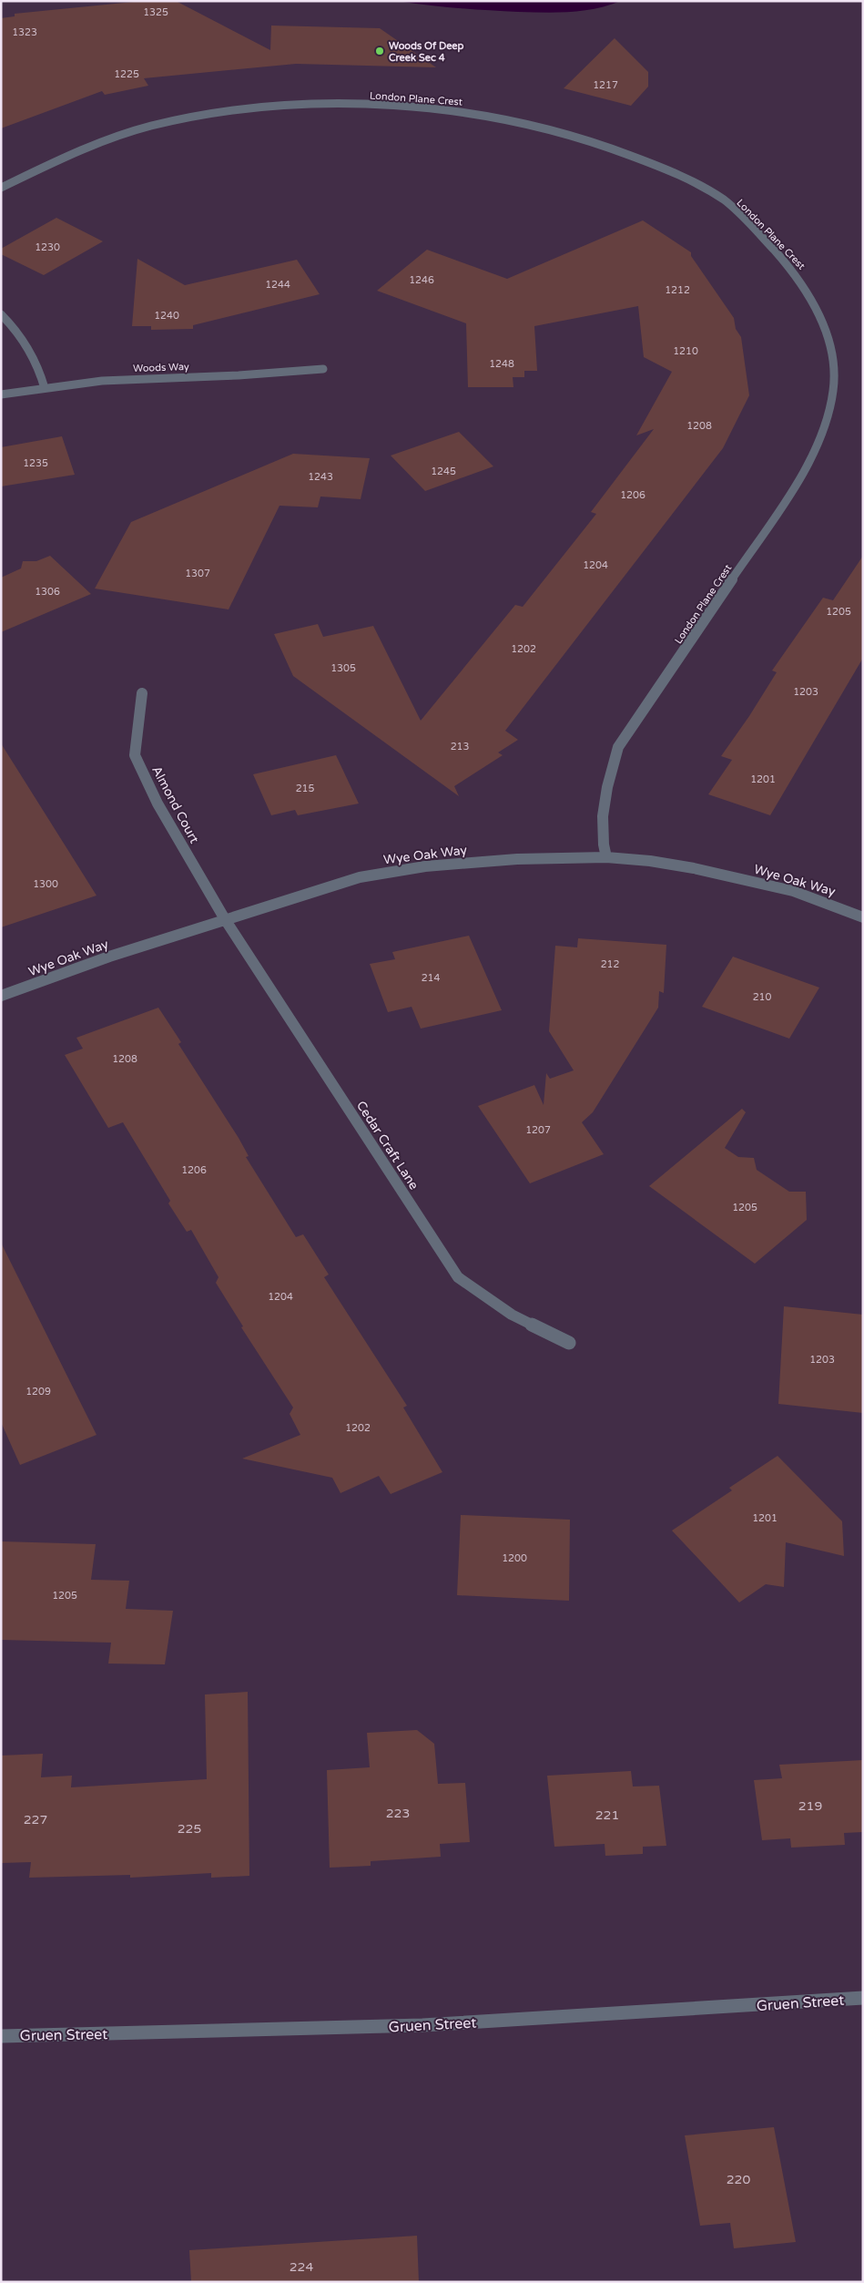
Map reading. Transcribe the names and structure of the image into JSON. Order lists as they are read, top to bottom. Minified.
{"streets":{"street":["London Plane Crest","Woods Way","Almond Court","Wye Oak Way","Cedar Craft Lane","Gruen Street"]},"crossings":[["London Plane Crest","Wye Oak Way"],["Almond Court","Wye Oak Way"],["Almond Court","Cedar Craft Lane"],["Wye Oak Way","Cedar Craft Lane"]],"places":["Woods Of Deep Creek Sec 4"],"house_numbers":["1325","1323","1225","1217","1230","1246","1244","1212","1240","1210","1248","1208","1235","1245","1243","1206","1204","1307","1306","1205","1202","1305","1203","213","1201","215","1300","212","214","210","1208","1207","1206","1205","1204","1203","1209","1202","1201","1200","1205","219","223","221","227","225","220","224"]}
